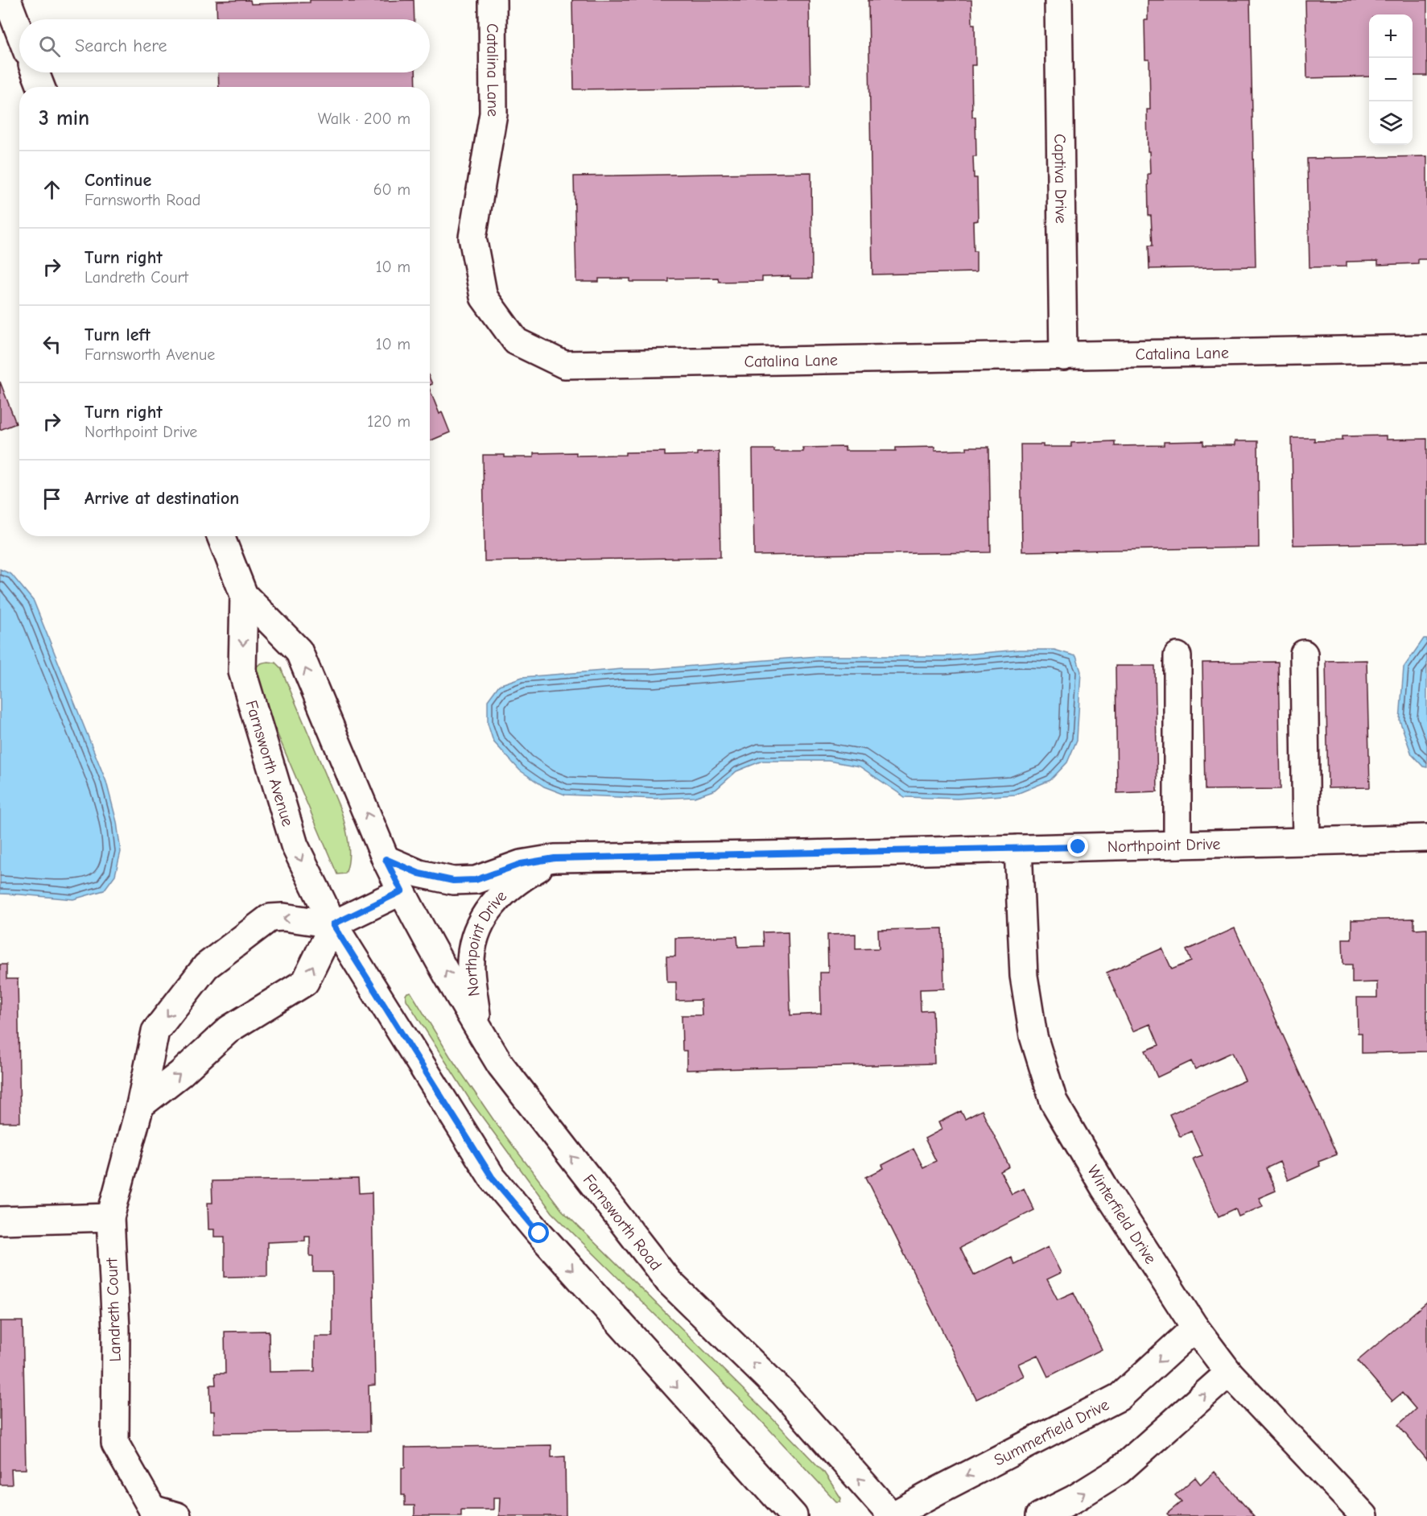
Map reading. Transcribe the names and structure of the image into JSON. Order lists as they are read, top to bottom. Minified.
{"streets":{"street":["Catalina Lane","Captiva Drive","Farnsworth Avenue","Northpoint Drive","Winterfield Drive","Farnsworth Road","Landreth Court","Summerfield Drive"]},"crossings":[["Catalina Lane","Captiva Drive"],["Farnsworth Avenue","Northpoint Drive"],["Farnsworth Avenue","Farnsworth Road"],["Farnsworth Avenue","Landreth Court"],["Northpoint Drive","Winterfield Drive"],["Northpoint Drive","Farnsworth Road"],["Winterfield Drive","Summerfield Drive"],["Farnsworth Road","Summerfield Drive"]],"page":{"map_buttons":["+","−"],"search":"Search here","heading":["3 min","Walk · 200 m"],"list":[["Continue","Farnsworth Road","60 m"],["Turn right","Landreth Court","10 m"],["Turn left","Farnsworth Avenue","10 m"],["Turn right","Northpoint Drive","120 m"],"Arrive at destination"]}}
